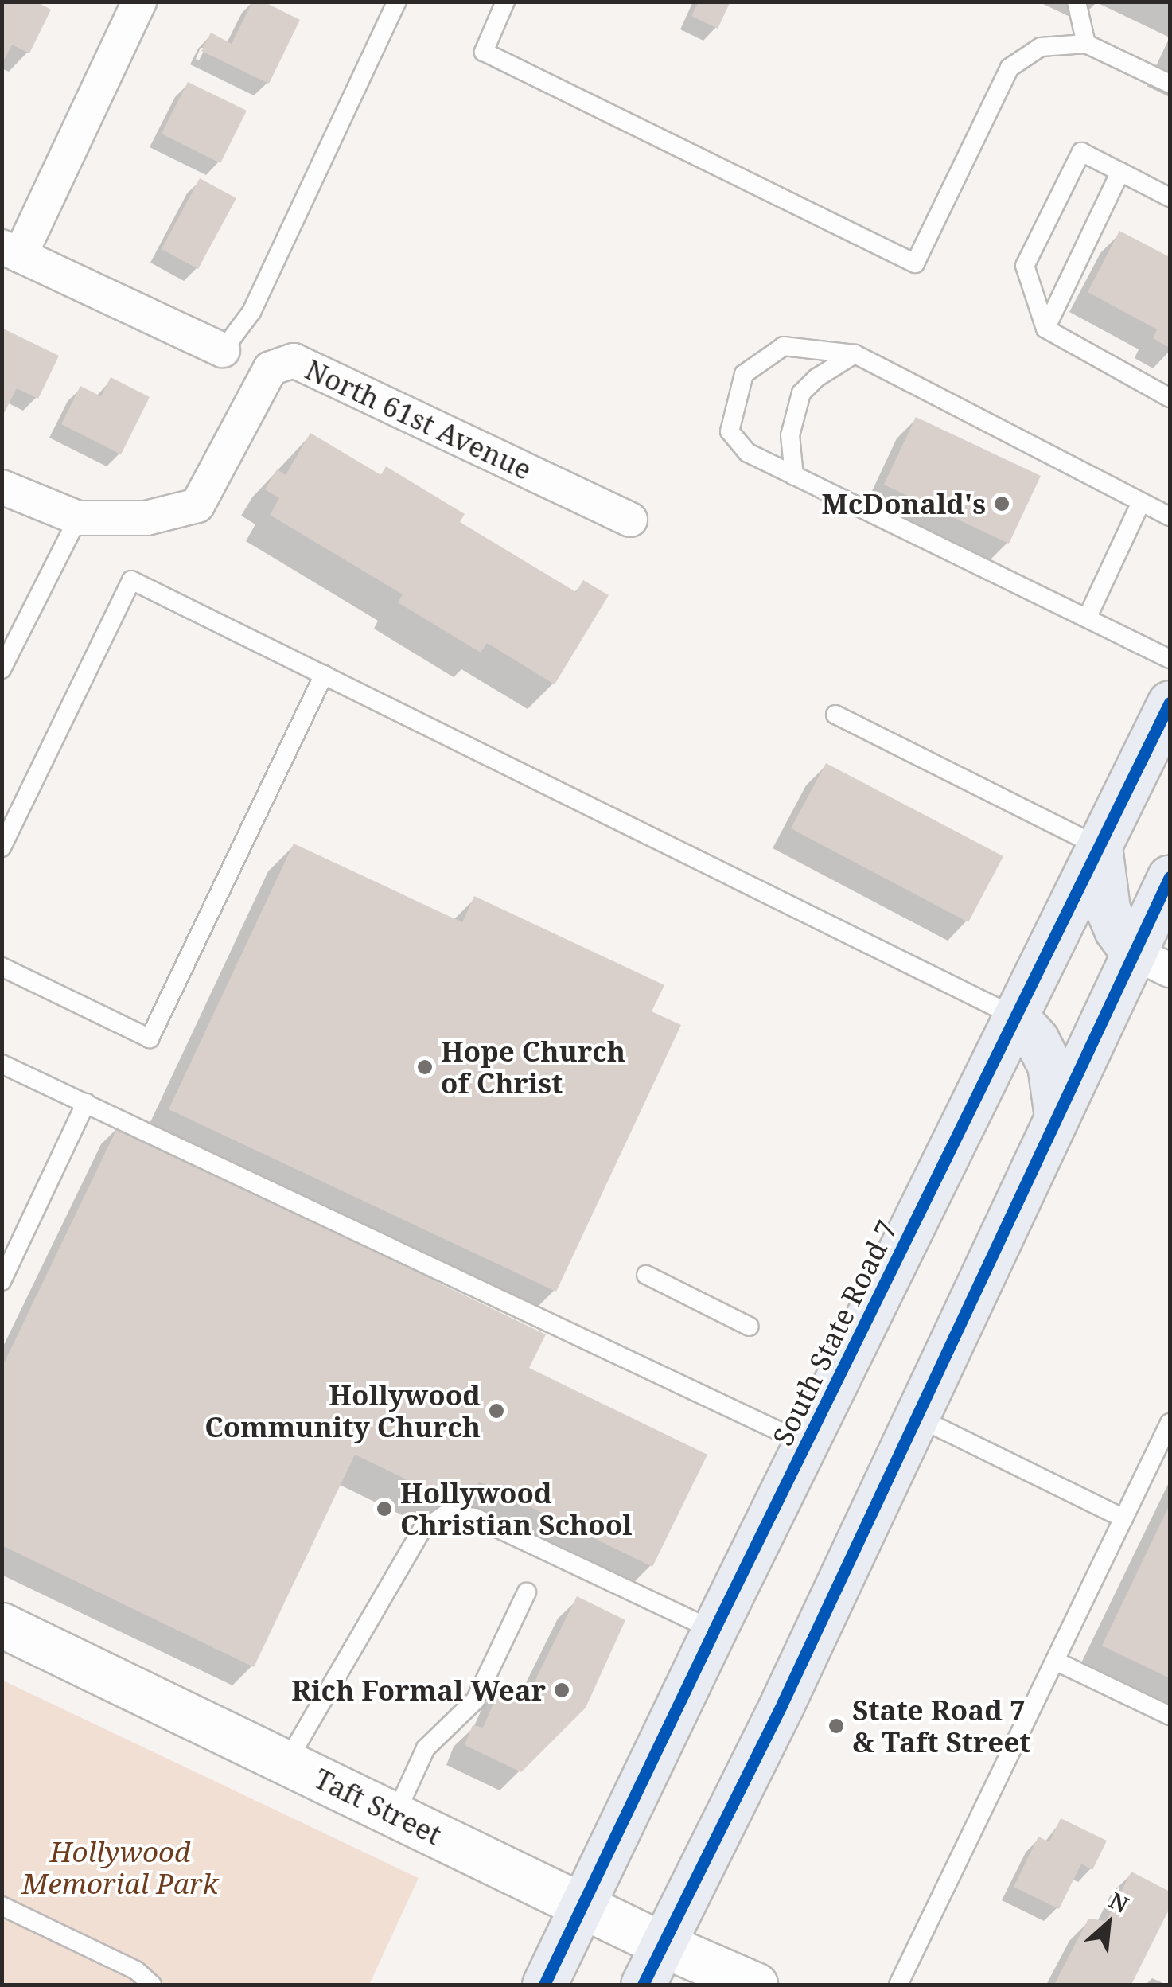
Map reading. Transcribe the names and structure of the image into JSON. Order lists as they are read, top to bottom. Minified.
{"streets":{"main road":["South State Road 7"],"street":["North 61st Avenue","Taft Street"]},"crossings":[["South State Road 7","Taft Street"]],"parks":["Hollywood Memorial Park"],"places":["McDonald's","Hope Church of Christ","Hollywood Community Church","Hollywood Christian School","Rich Formal Wear","State Road 7 & Taft Street"],"north":"top right"}
